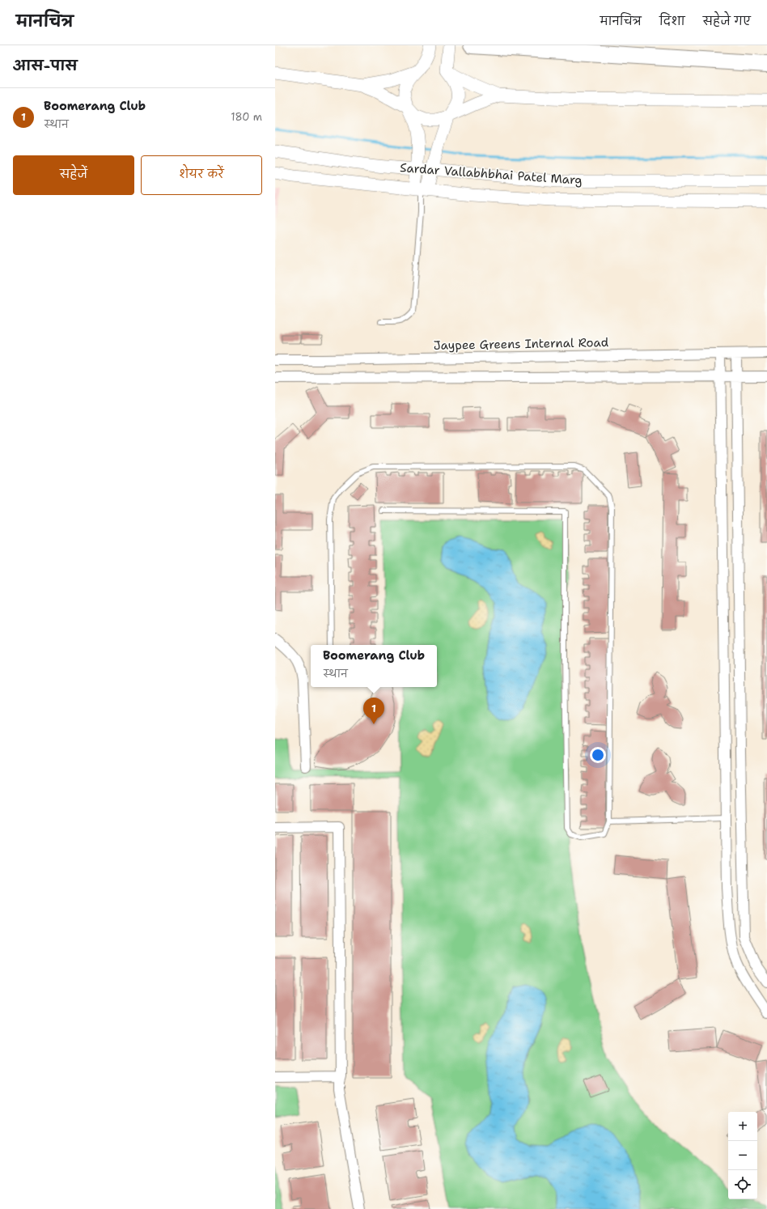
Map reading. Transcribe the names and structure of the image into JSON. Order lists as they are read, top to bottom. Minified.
{"streets":{"street":["Sardar Vallabhbhai Patel Marg","Jaypee Greens Internal Road"]},"page":{"header":"मानचित्र","nav":["मानचित्र","दिशा","सहेजे गए"],"heading":"आस-पास","list":[{"mark":"1","name":"Boomerang Club","note":"स्थान","value":"180 m"}],"buttons":["सहेजें","शेयर करें"],"popup":["Boomerang Club","स्थान"],"pins":"1","map_buttons":["+","−"]}}
